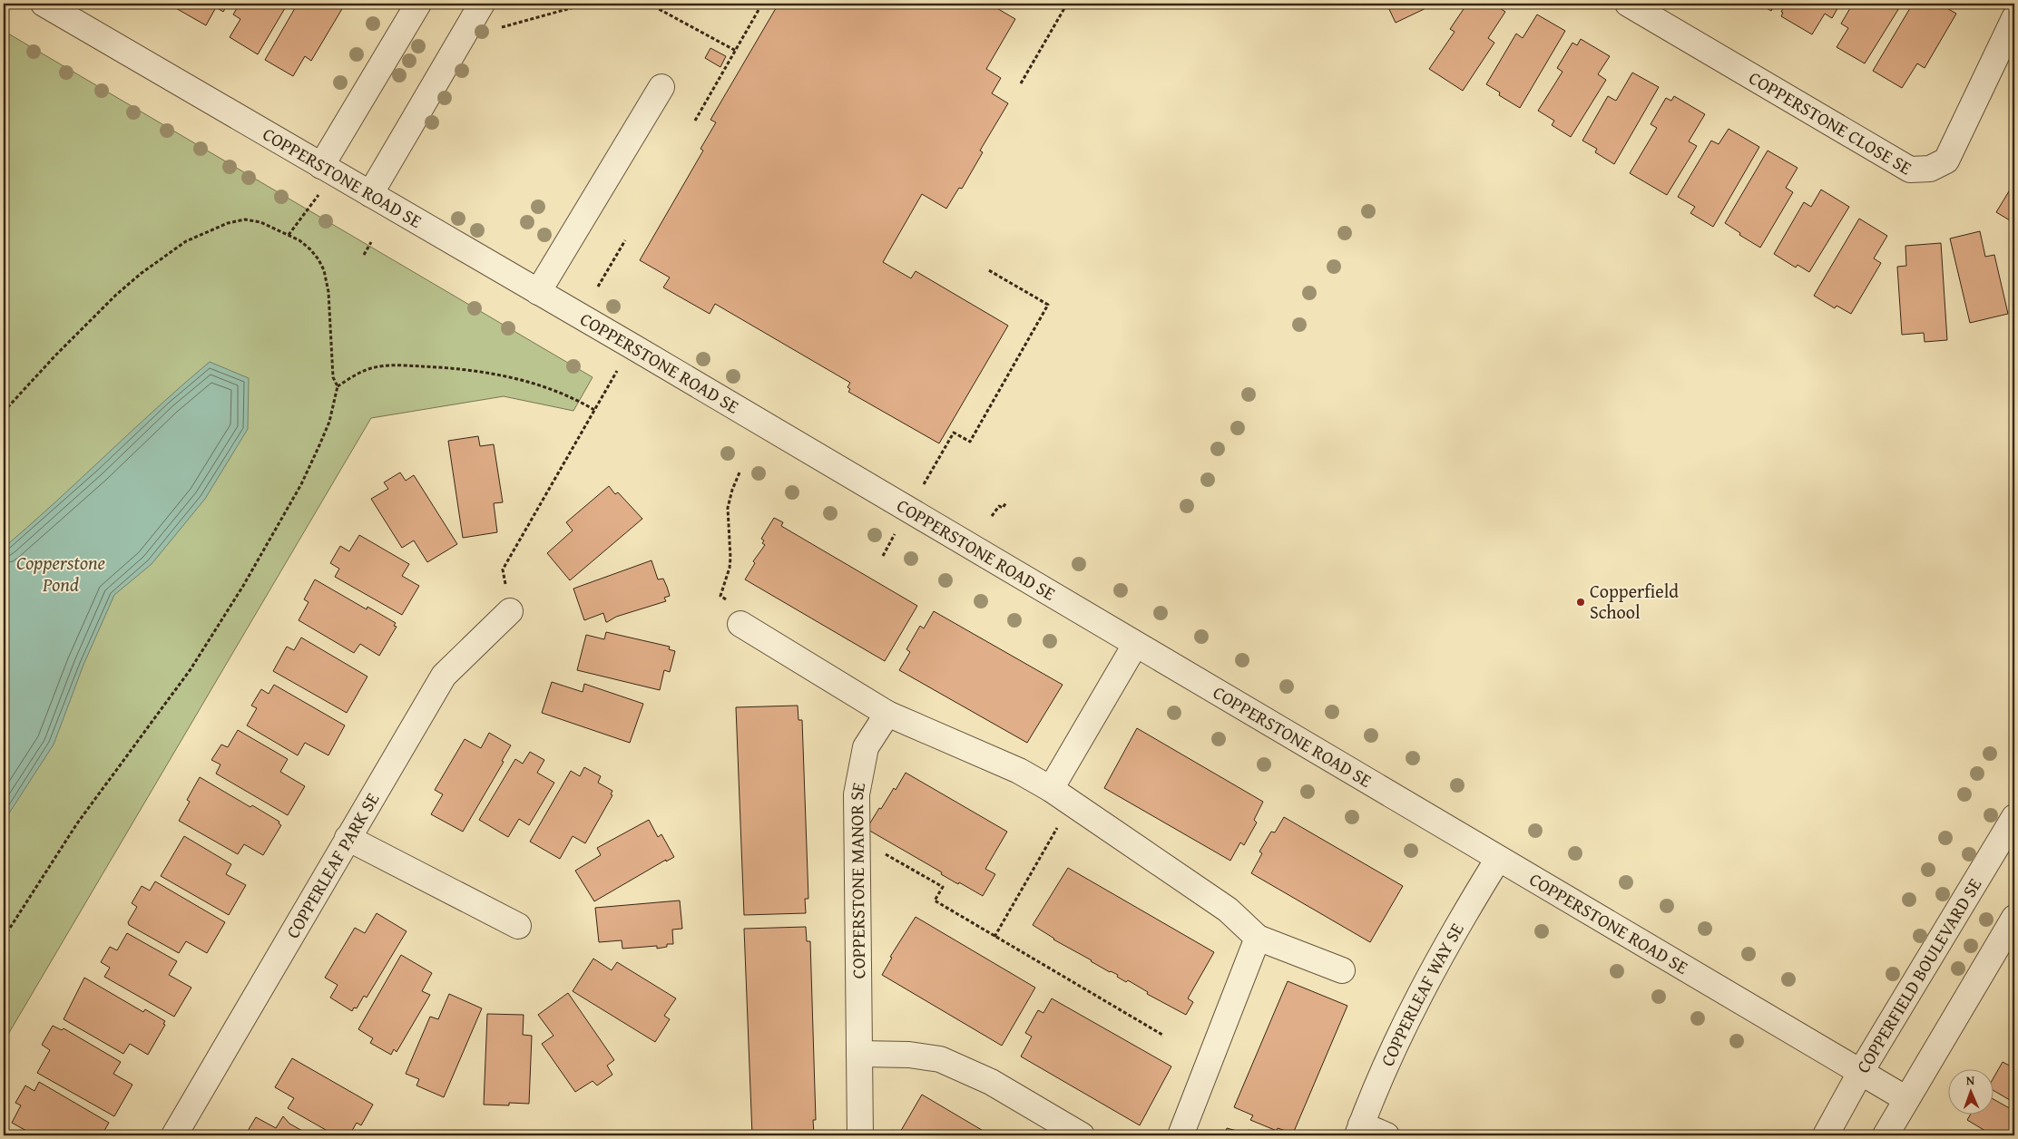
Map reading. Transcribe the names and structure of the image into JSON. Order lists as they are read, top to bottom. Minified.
{"streets":{"street":["COPPERSTONE CLOSE SE","COPPERSTONE ROAD SE","COPPERLEAF PARK SE","COPPERSTONE MANOR SE","COPPERFIELD BOULEVARD SE","COPPERLEAF WAY SE"]},"crossings":[["COPPERSTONE ROAD SE","COPPERFIELD BOULEVARD SE"],["COPPERSTONE ROAD SE","COPPERLEAF WAY SE"]],"water":["Copperstone Pond"],"places":["Copperfield School"],"north":"top"}
